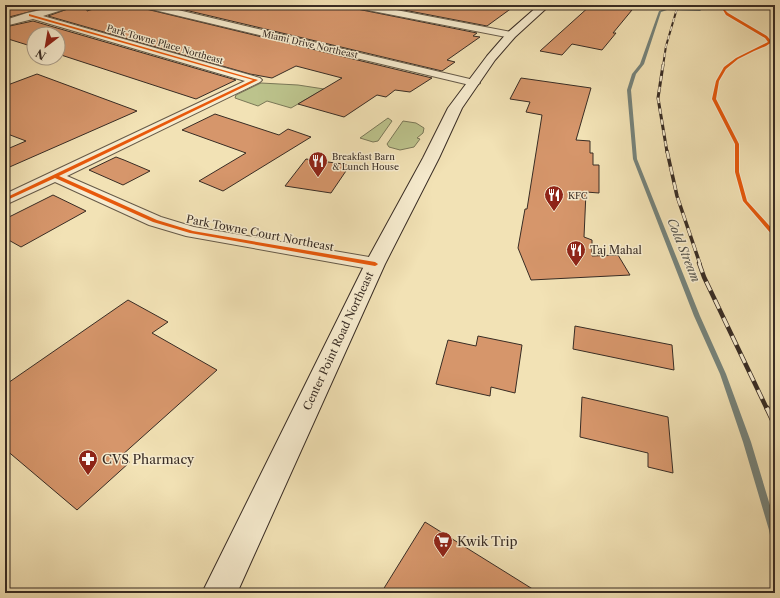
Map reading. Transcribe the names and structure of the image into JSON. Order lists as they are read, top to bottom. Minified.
{"streets":{"main road":["Center Point Road Northeast"],"street":["Park Towne Place Northeast","Miami Drive Northeast","Park Towne Court Northeast"]},"crossings":[["Park Towne Place Northeast","Park Towne Court Northeast"],["Miami Drive Northeast","Center Point Road Northeast"],["Park Towne Court Northeast","Center Point Road Northeast"]],"water":["Cold Stream"],"places":{"restaurant":["Breakfast Barn & Lunch House","KFC","Taj Mahal"],"pharmacy":["CVS Pharmacy"],"supermarket":["Kwik Trip"]},"north":"bottom left"}
